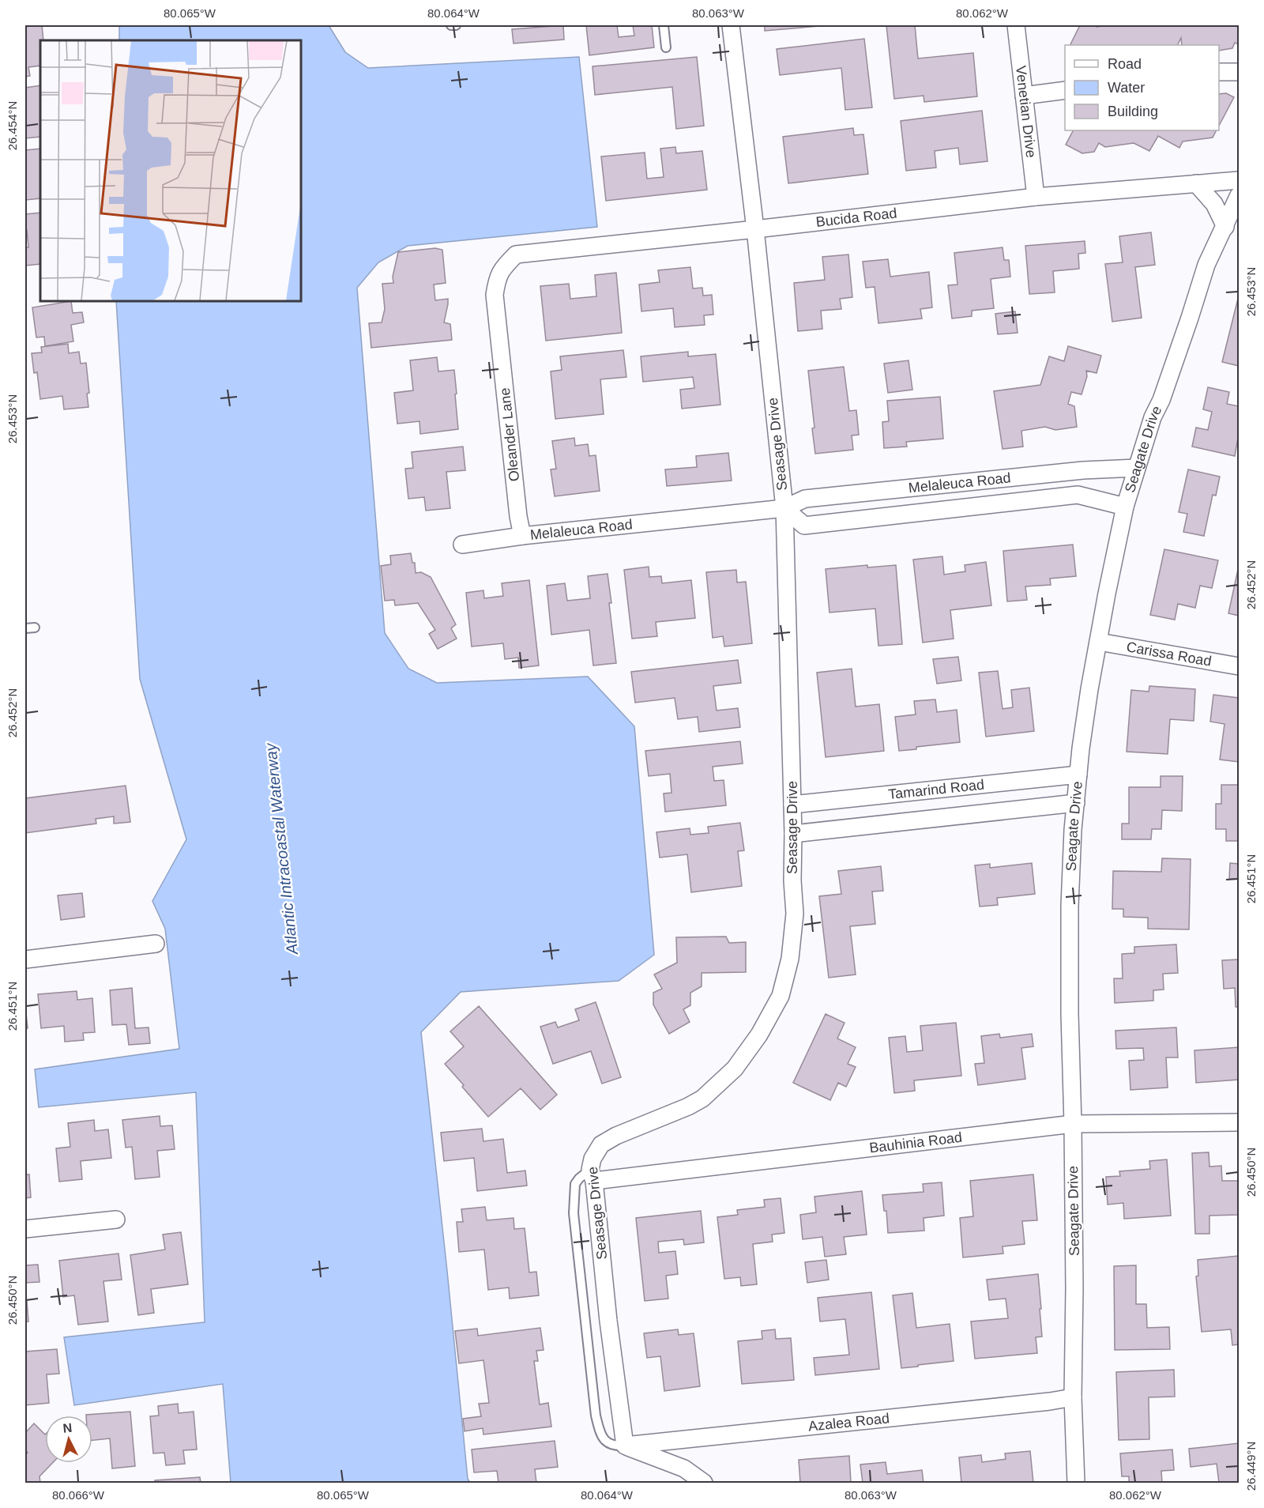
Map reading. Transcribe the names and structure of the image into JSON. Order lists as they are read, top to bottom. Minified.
{"streets":{"street":["Venetian Drive","Bucida Road","Oleander Lane","Seasage Drive","Seagate Drive","Melaleuca Road","Carissa Road","Tamarind Road","Bauhinia Road","Azalea Road"]},"crossings":[["Venetian Drive","Bucida Road"],["Bucida Road","Oleander Lane"],["Bucida Road","Seasage Drive"],["Oleander Lane","Melaleuca Road"],["Seasage Drive","Melaleuca Road"],["Seasage Drive","Tamarind Road"],["Seasage Drive","Bauhinia Road"],["Seasage Drive","Azalea Road"],["Seagate Drive","Melaleuca Road"],["Seagate Drive","Carissa Road"],["Seagate Drive","Tamarind Road"],["Seagate Drive","Bauhinia Road"],["Seagate Drive","Azalea Road"]],"water":["Atlantic Intracoastal Waterway"],"legend":["Road","Water","Building"],"north":"top","coordinates":["80.065°W","80.064°W","80.063°W","80.062°W","26.454°N","26.453°N","26.452°N","26.451°N","26.450°N","26.449°N","80.066°W"]}
